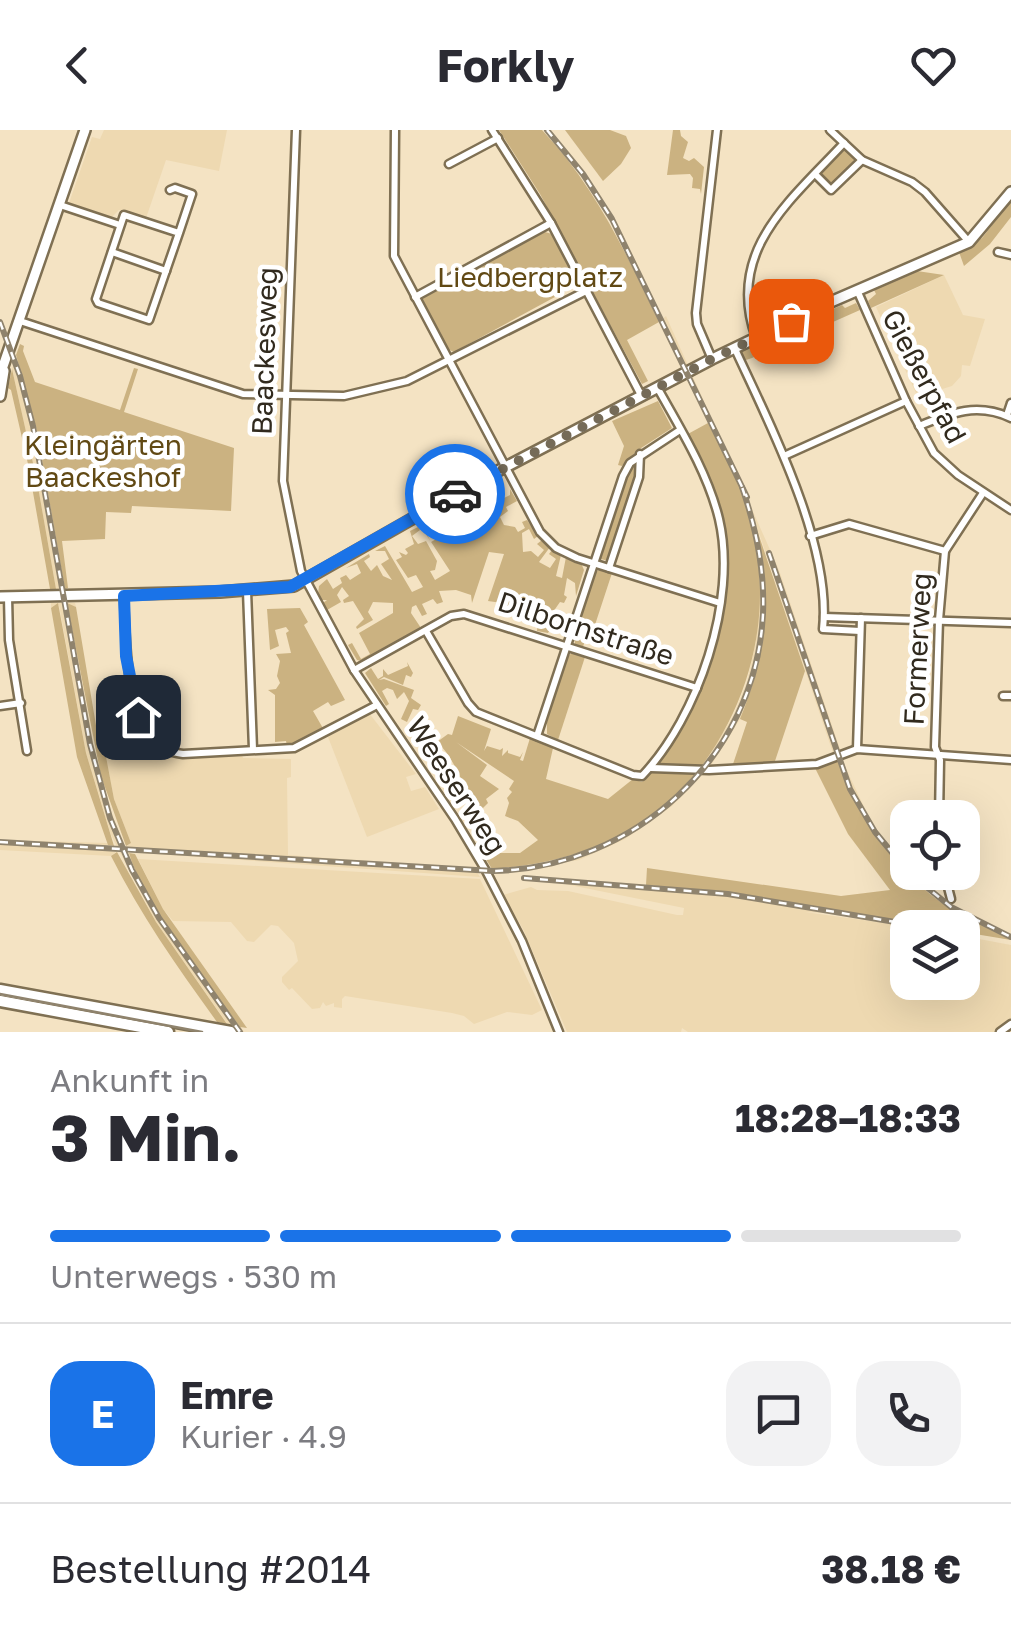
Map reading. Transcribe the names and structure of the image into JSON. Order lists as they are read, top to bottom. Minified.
{"streets":{"street":["Baackesweg","Gießerpfad","Dilbornstraße","Formerweg","Weeserweg"]},"crossings":[["Baackesweg","Weeserweg"],["Gießerpfad","Formerweg"],["Dilbornstraße","Weeserweg"]],"parks":["Liedbergplatz","Kleingärten Baackeshof"],"page":{"header":"Forkly","heading":["3 Min.","Ankunft in","18:28–18:33"],"panel":["Emre","Kurier · 4.9","Bestellung #2014","38.18 €"],"bar":"Unterwegs · 530 m","round":"E"}}
